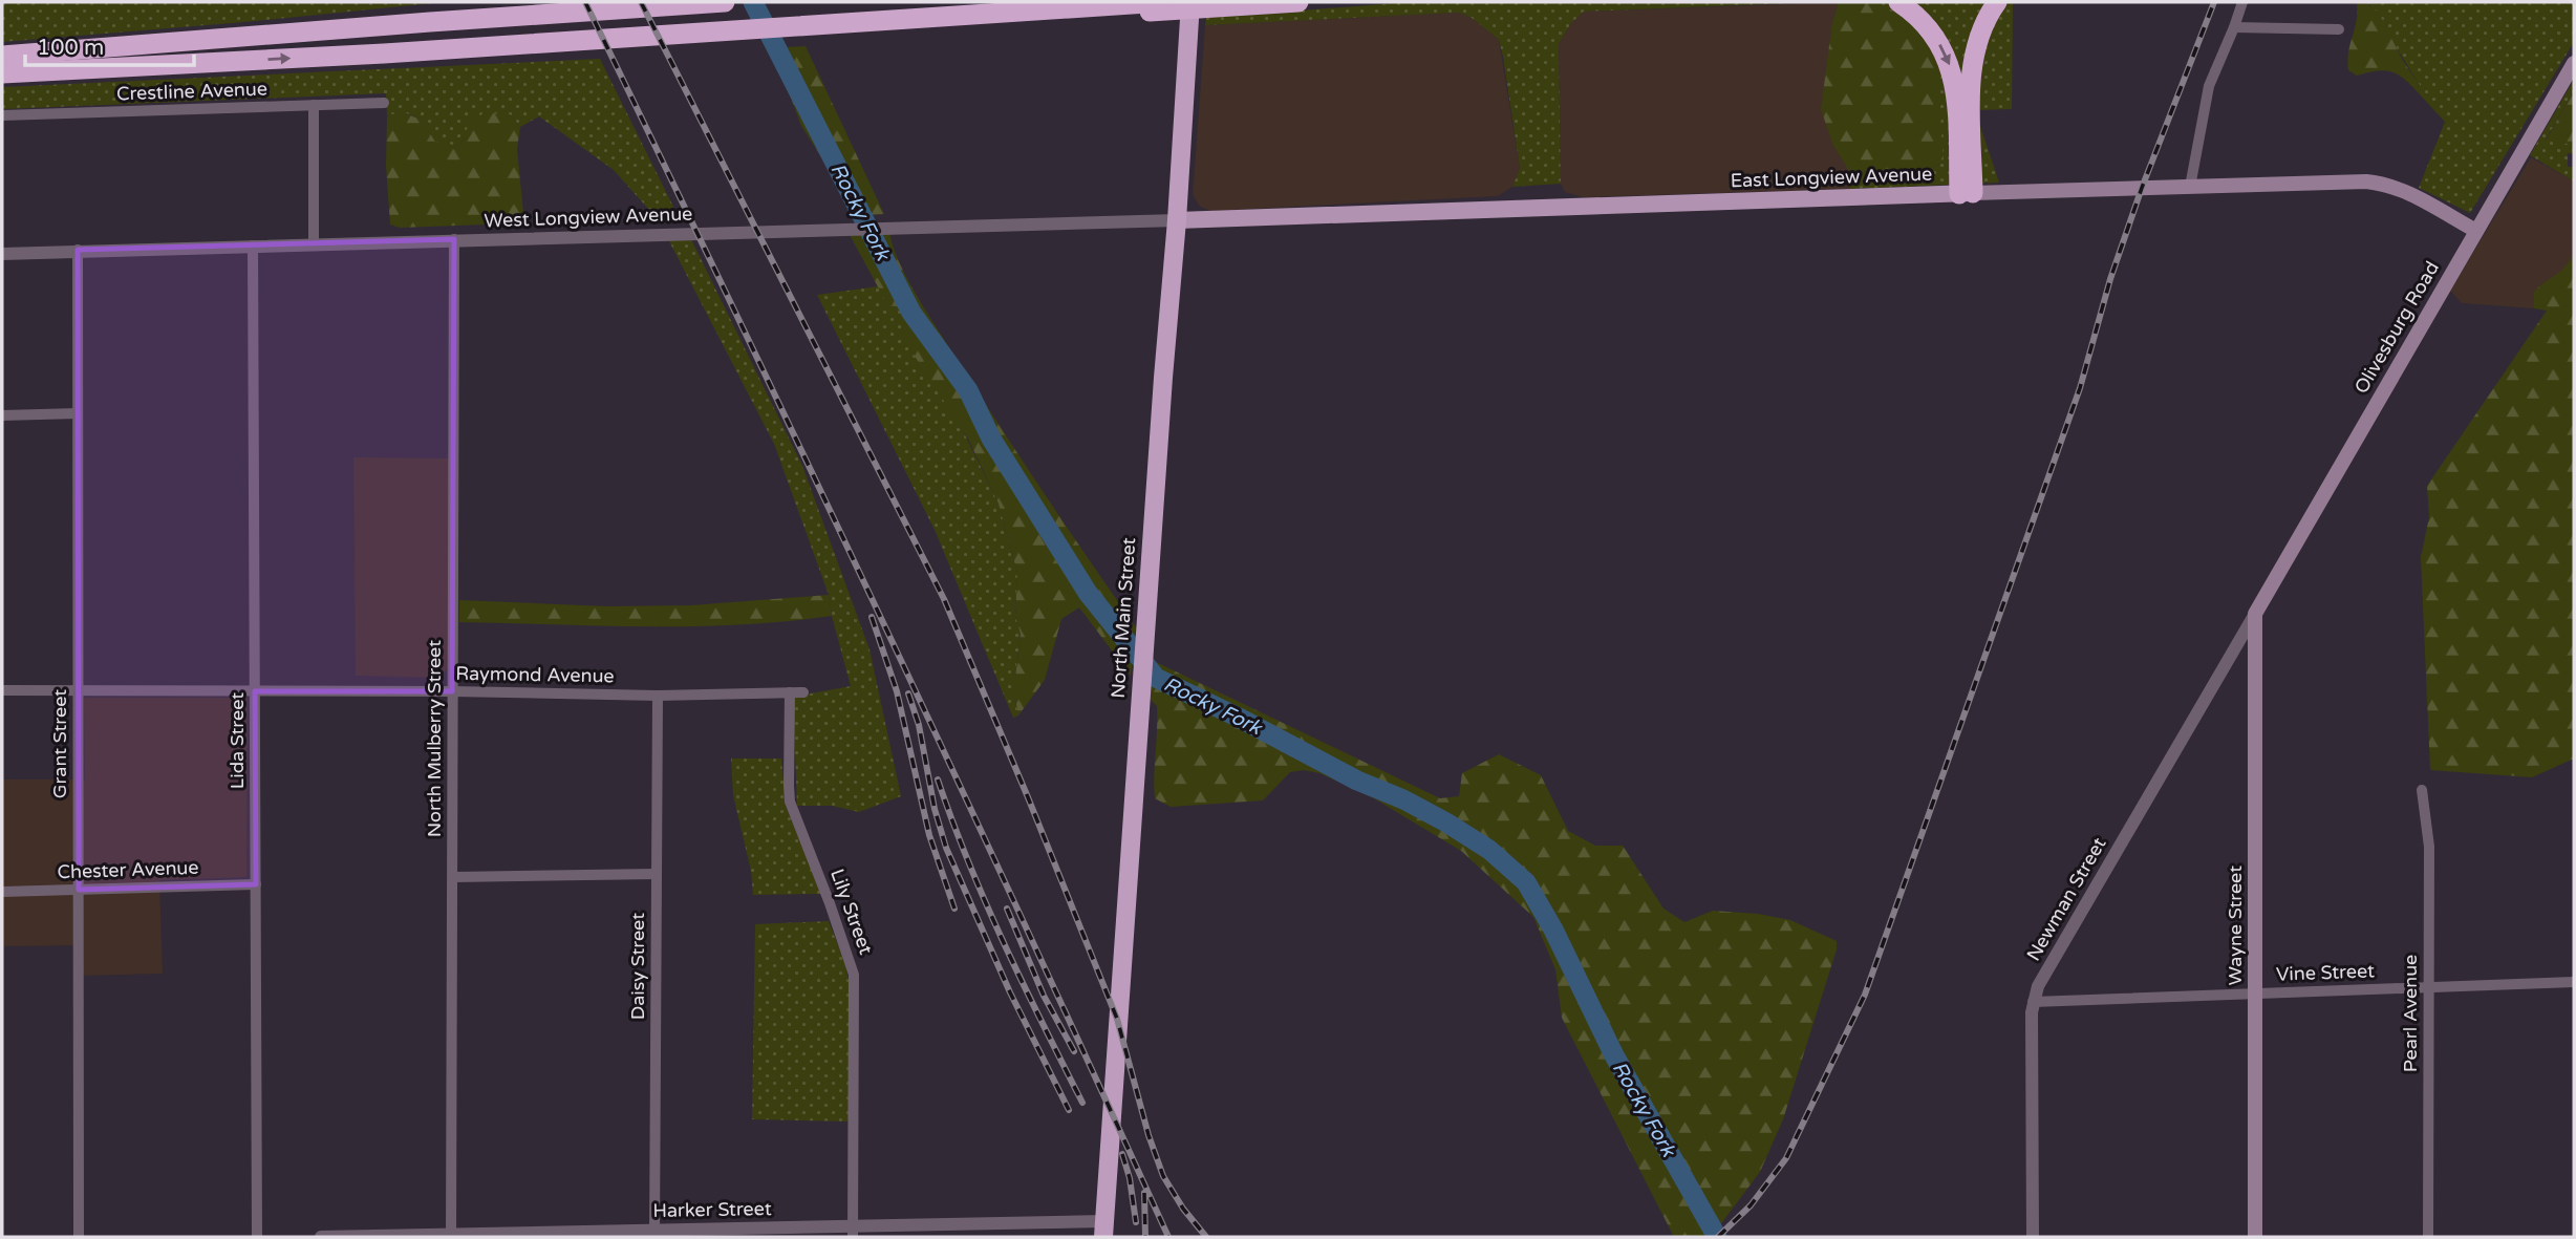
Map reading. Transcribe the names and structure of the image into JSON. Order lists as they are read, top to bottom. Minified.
{"streets":{"highway":["North Main Street"],"main road":["East Longview Avenue","Olivesburg Road","Wayne Street"],"street":["Crestline Avenue","West Longview Avenue","Raymond Avenue","North Mulberry Street","Lida Street","Grant Street","Chester Avenue","Newman Street","Lily Street","Daisy Street","Vine Street","Pearl Avenue","Harker Street"]},"crossings":[["East Longview Avenue","West Longview Avenue"],["East Longview Avenue","Olivesburg Road"],["East Longview Avenue","North Main Street"],["West Longview Avenue","North Main Street"],["West Longview Avenue","North Mulberry Street"],["West Longview Avenue","Lida Street"],["West Longview Avenue","Grant Street"],["Olivesburg Road","Newman Street"],["Olivesburg Road","Wayne Street"],["North Main Street","Harker Street"],["Raymond Avenue","North Mulberry Street"],["Raymond Avenue","Lida Street"],["Raymond Avenue","Grant Street"],["Raymond Avenue","Lily Street"],["Raymond Avenue","Daisy Street"],["North Mulberry Street","Harker Street"],["Lida Street","Chester Avenue"],["Grant Street","Chester Avenue"],["Newman Street","Wayne Street"],["Newman Street","Vine Street"],["Lily Street","Harker Street"],["Wayne Street","Vine Street"],["Daisy Street","Harker Street"],["Vine Street","Pearl Avenue"]],"water":["Rocky Fork"],"scale_bar":"100 m"}
